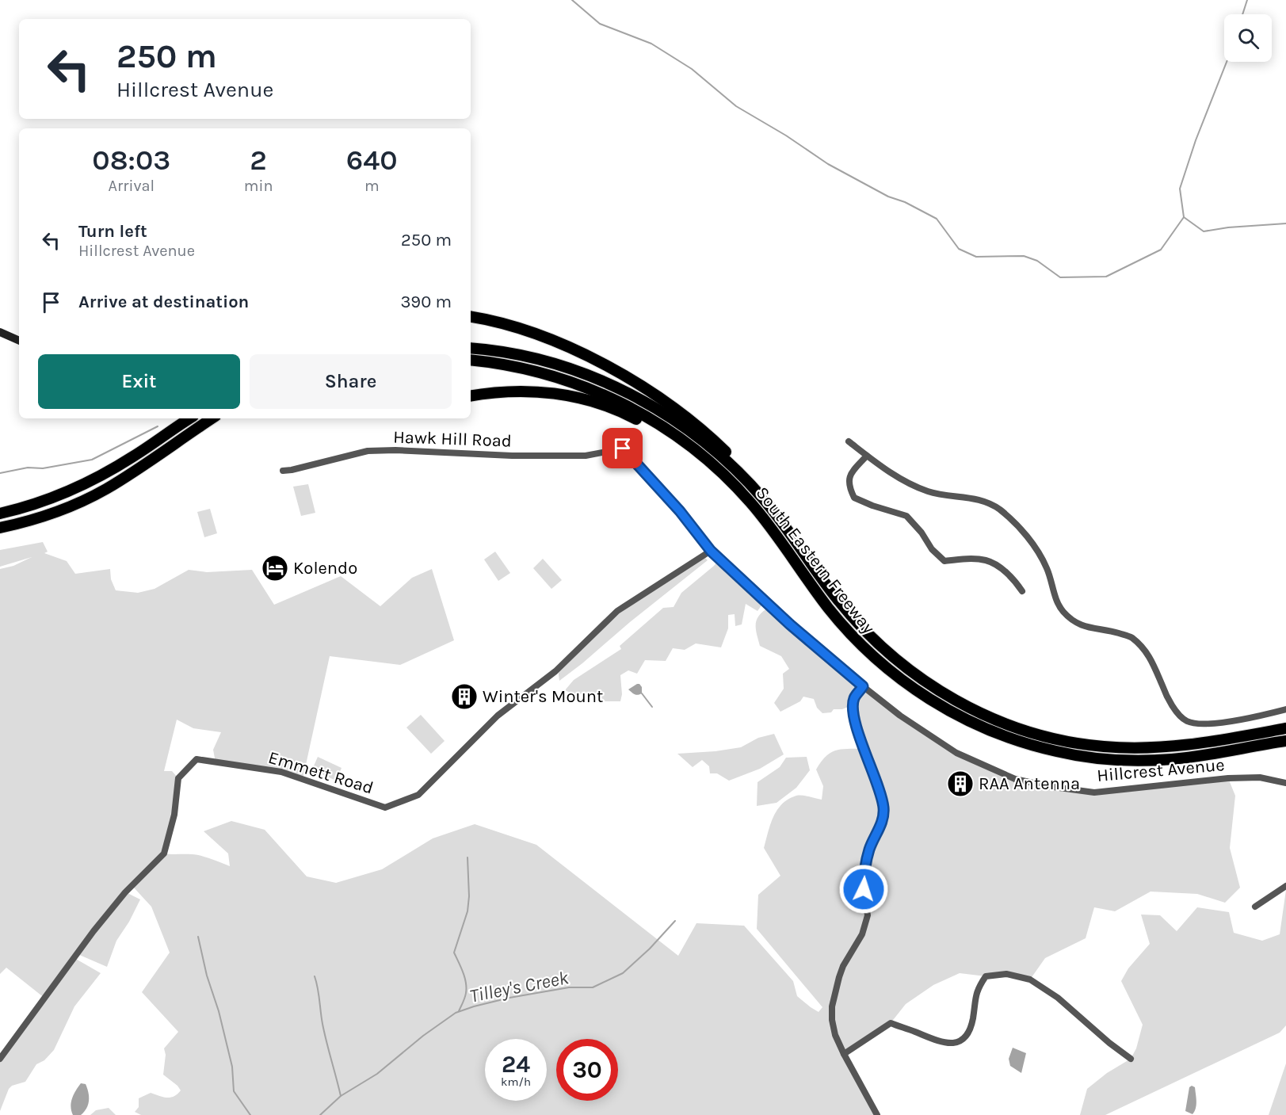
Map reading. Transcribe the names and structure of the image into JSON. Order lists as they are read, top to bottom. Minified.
{"streets":{"highway":["South Eastern Freeway"],"street":["Hawk Hill Road","Hillcrest Avenue","Emmett Road"]},"crossings":[["Hawk Hill Road","Hillcrest Avenue"],["Hillcrest Avenue","Emmett Road"]],"water":["Tilley's Creek"],"places":{"hotel":["Kolendo"],"building":["Winter's Mount","RAA Antenna"]},"page":{"turn":["250 m","Hillcrest Avenue"],"eta":["08:03","Arrival","2","min","640","m"],"list":[{"name":"Turn left","note":"Hillcrest Avenue","value":"250 m"},{"name":"Arrive at destination","value":"390 m"}],"buttons":["Exit","Share"],"speed":"24 km/h","limit":"30"}}
